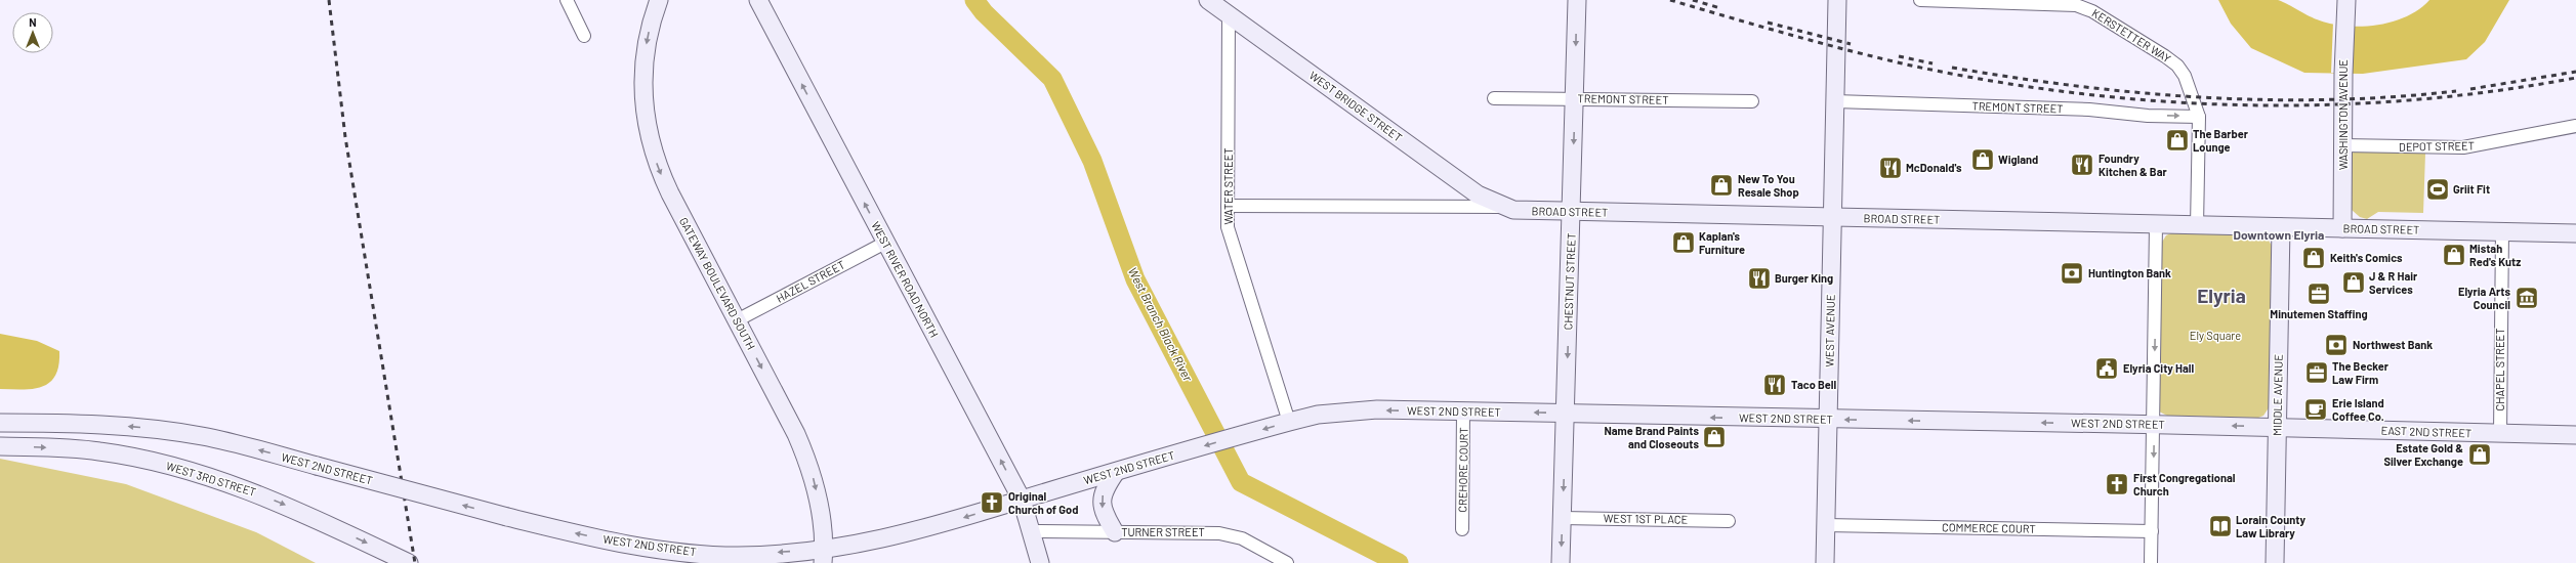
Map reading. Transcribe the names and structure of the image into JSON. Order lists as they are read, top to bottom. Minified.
{"streets":{"street":["KERSTETTER WAY","TREMONT STREET","WEST BRIDGE STREET","WASHINGTON AVENUE","DEPOT STREET","WATER STREET","BROAD STREET","WEST RIVER ROAD NORTH","HAZEL STREET","CHESTNUT STREET","GATEWAY BOULEVARD SOUTH","WEST AVENUE","CHAPEL STREET","MIDDLE AVENUE","WEST 2ND STREET","EAST 2ND STREET","CREHORE COURT","WEST 3RD STREET","WEST 1ST PLACE","COMMERCE COURT","TURNER STREET"]},"crossings":[["KERSTETTER WAY","TREMONT STREET"],["KERSTETTER WAY","BROAD STREET"],["TREMONT STREET","CHESTNUT STREET"],["TREMONT STREET","WEST AVENUE"],["WEST BRIDGE STREET","WATER STREET"],["WEST BRIDGE STREET","BROAD STREET"],["WASHINGTON AVENUE","DEPOT STREET"],["WASHINGTON AVENUE","BROAD STREET"],["WATER STREET","BROAD STREET"],["WATER STREET","WEST 2ND STREET"],["BROAD STREET","CHESTNUT STREET"],["BROAD STREET","WEST AVENUE"],["BROAD STREET","CHAPEL STREET"],["BROAD STREET","MIDDLE AVENUE"],["WEST RIVER ROAD NORTH","HAZEL STREET"],["WEST RIVER ROAD NORTH","WEST 2ND STREET"],["WEST RIVER ROAD NORTH","TURNER STREET"],["HAZEL STREET","GATEWAY BOULEVARD SOUTH"],["CHESTNUT STREET","WEST 2ND STREET"],["CHESTNUT STREET","WEST 1ST PLACE"],["GATEWAY BOULEVARD SOUTH","WEST 2ND STREET"],["WEST AVENUE","WEST 2ND STREET"],["WEST AVENUE","COMMERCE COURT"],["CHAPEL STREET","EAST 2ND STREET"],["MIDDLE AVENUE","WEST 2ND STREET"],["MIDDLE AVENUE","EAST 2ND STREET"],["WEST 2ND STREET","EAST 2ND STREET"],["WEST 2ND STREET","CREHORE COURT"]],"one_way":["TREMONT STREET","WEST RIVER ROAD NORTH","CHESTNUT STREET","GATEWAY BOULEVARD SOUTH","WEST 2ND STREET","WEST 3RD STREET"],"districts":["Downtown Elyria","Elyria"],"water":["West Branch Black River"],"parks":["Ely Square"],"places":{"shop":["The Barber Lounge","Wigland","New To You Resale Shop","Kaplan's Furniture","Mistah Red's Kutz","Keith's Comics","J & R Hair Services","Name Brand Paints and Closeouts","Estate Gold & Silver Exchange"],"restaurant":["Foundry Kitchen & Bar","McDonald's","Burger King","Taco Bell"],"sports":["Griit Fit"],"bank":["Huntington Bank","Northwest Bank"],"office":["Minutemen Staffing","The Becker Law Firm"],"museum":["Elyria Arts Council"],"public building":["Elyria City Hall"],"cafe":["Erie Island Coffee Co."],"church":["First Congregational Church","Original Church of God"],"library":["Lorain County Law Library"]},"north":"top"}
